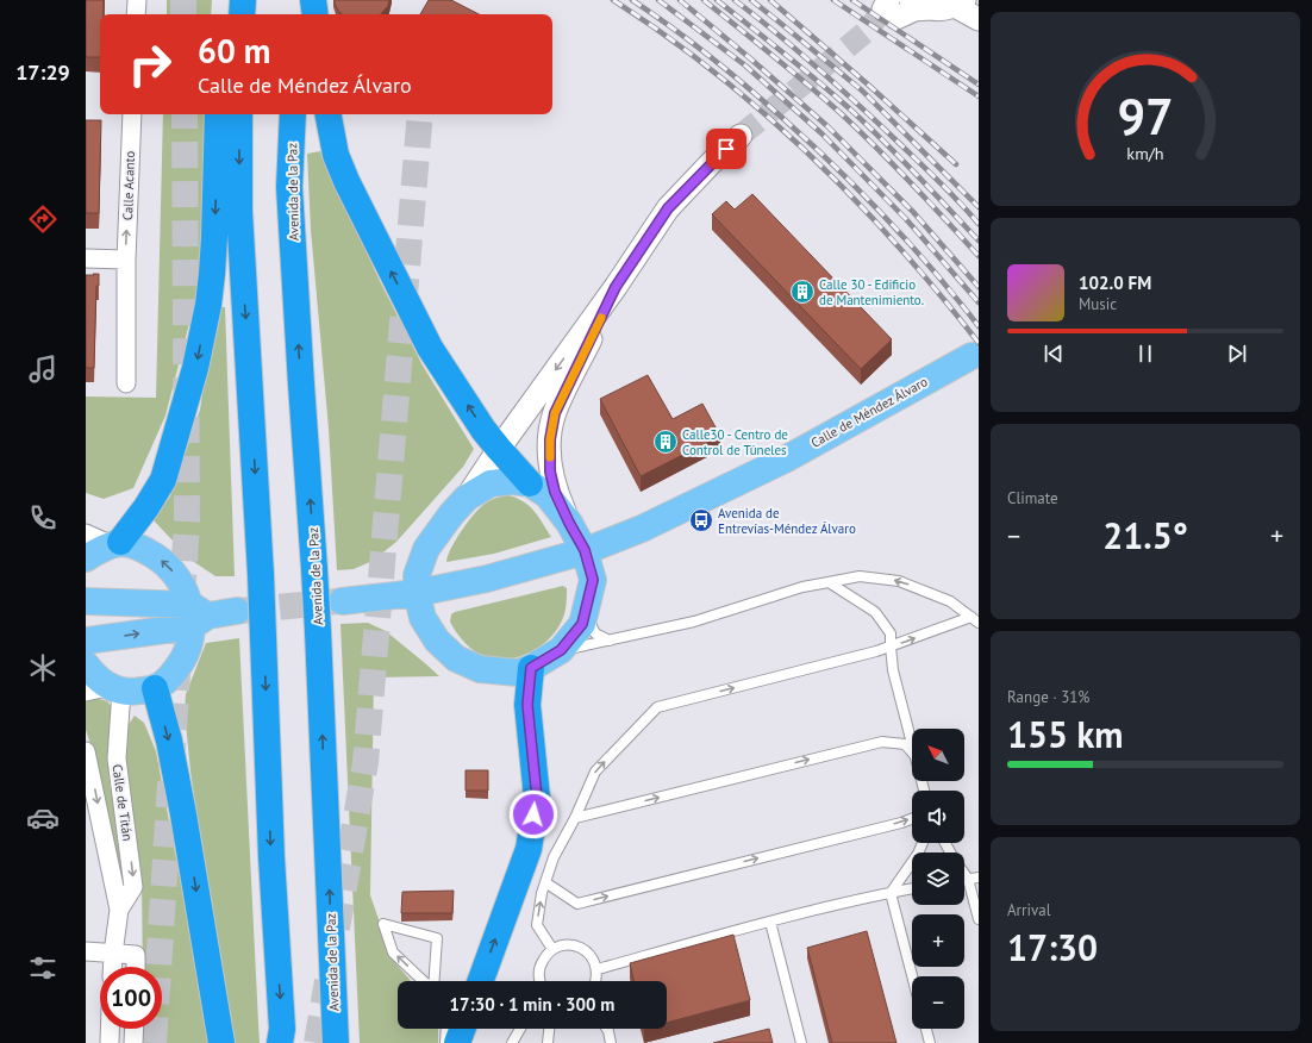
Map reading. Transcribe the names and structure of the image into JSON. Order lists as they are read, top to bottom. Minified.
{"streets":{"highway":["Avenida de la Paz"],"main road":["Calle de Méndez Álvaro"],"street":["Calle Acanto","Calle de Titán"]},"one_way":["Calle Acanto","Calle de Titán"],"places":{"building":["Calle 30 - Edificio de Mantenimiento.","Calle30 - Centro de Control de Túneles"],"bus stop":["Avenida de Entrevías-Méndez Álvaro"]},"north":"top left","page":{"tabs":"17:29","turn":["60 m","Calle de Méndez Álvaro"],"song":["102.0 FM","Music"],"tile":["Climate",["Range · 31%","155 km"],["Arrival","17:30"]],"heat":["−","21.5°","+"],"map_buttons":["+","−"],"limit":"100","trip":"17:30 · 1 min · 300 m","gauge":["97","km/h"]}}
